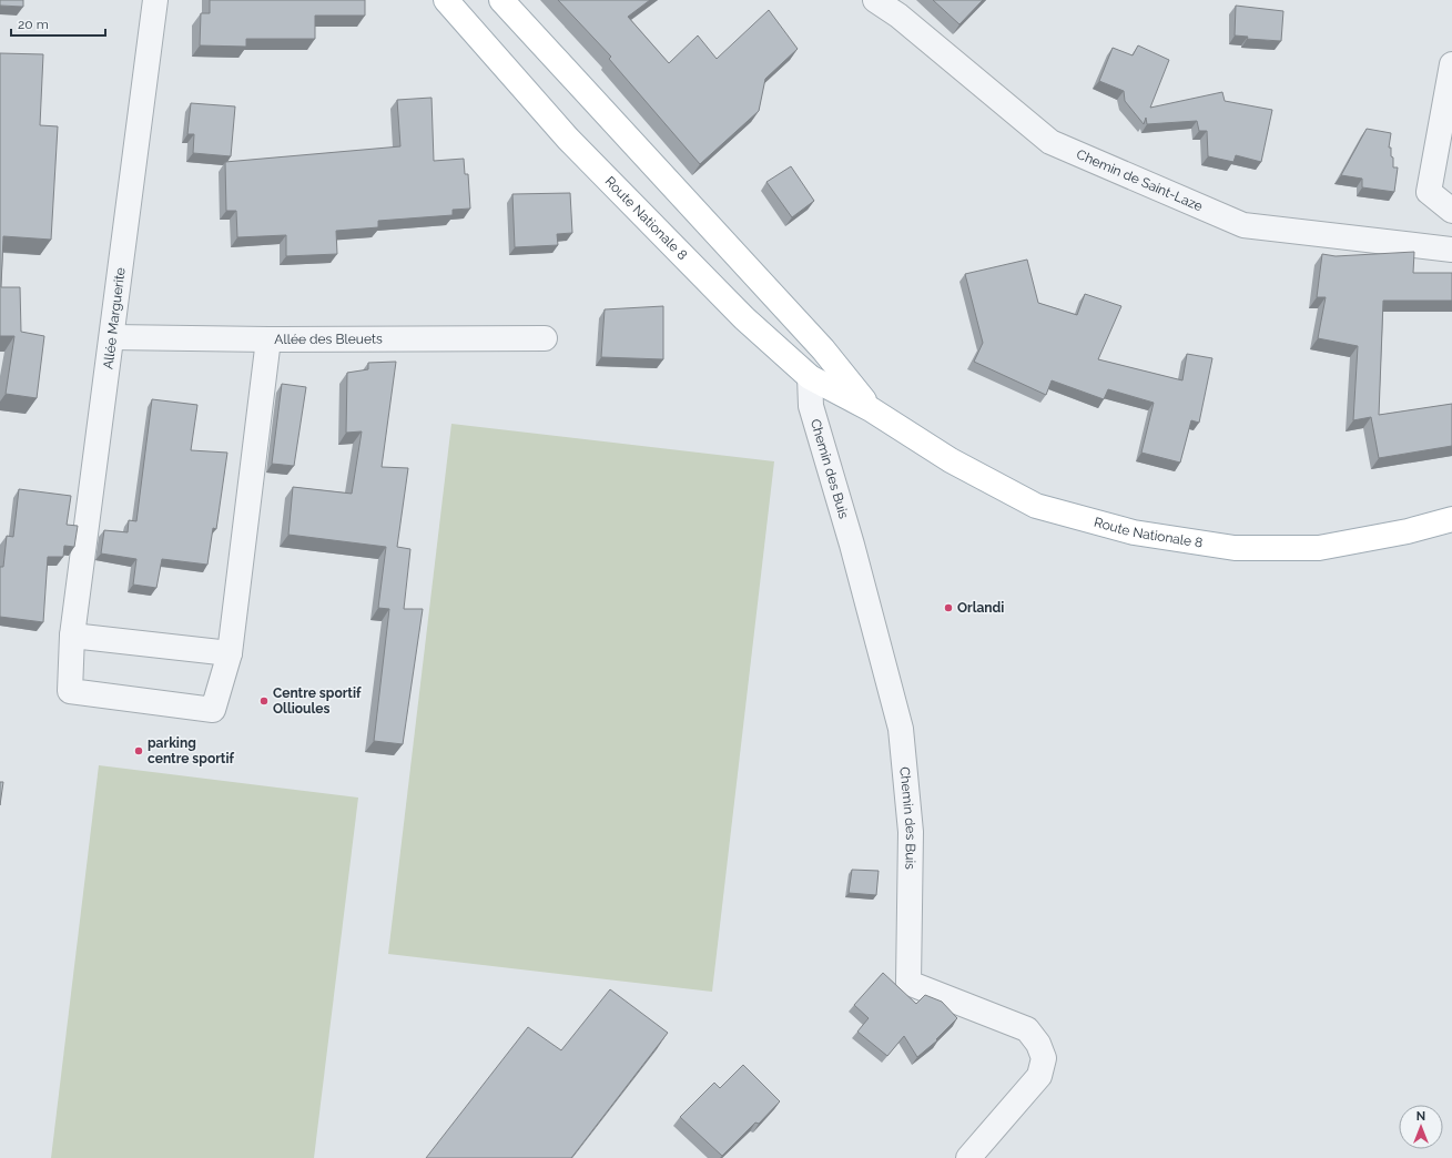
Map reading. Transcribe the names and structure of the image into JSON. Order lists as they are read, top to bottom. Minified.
{"streets":{"main road":["Route Nationale 8"],"street":["Chemin de Saint-Laze","Allée Marguerite","Allée des Bleuets","Chemin des Buis"]},"crossings":[["Route Nationale 8","Chemin des Buis"],["Allée Marguerite","Allée des Bleuets"]],"places":["Orlandi","Centre sportif Ollioules","parking centre sportif"],"scale_bar":"20 m","north":"top"}
